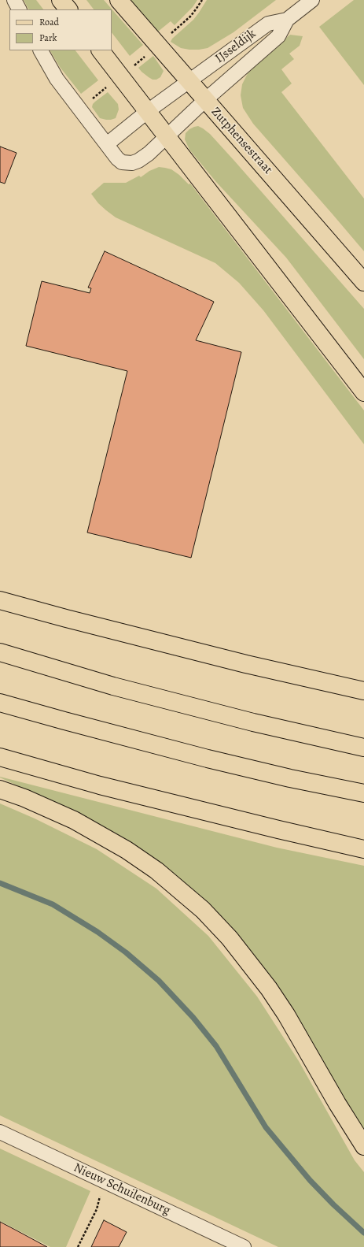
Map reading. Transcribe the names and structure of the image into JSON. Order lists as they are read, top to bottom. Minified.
{"streets":{"main road":["Zutphensestraat"],"street":["IJsseldijk","Nieuw Schuilenburg"]},"crossings":[["IJsseldijk","Zutphensestraat"]],"legend":["Road","Park"]}
